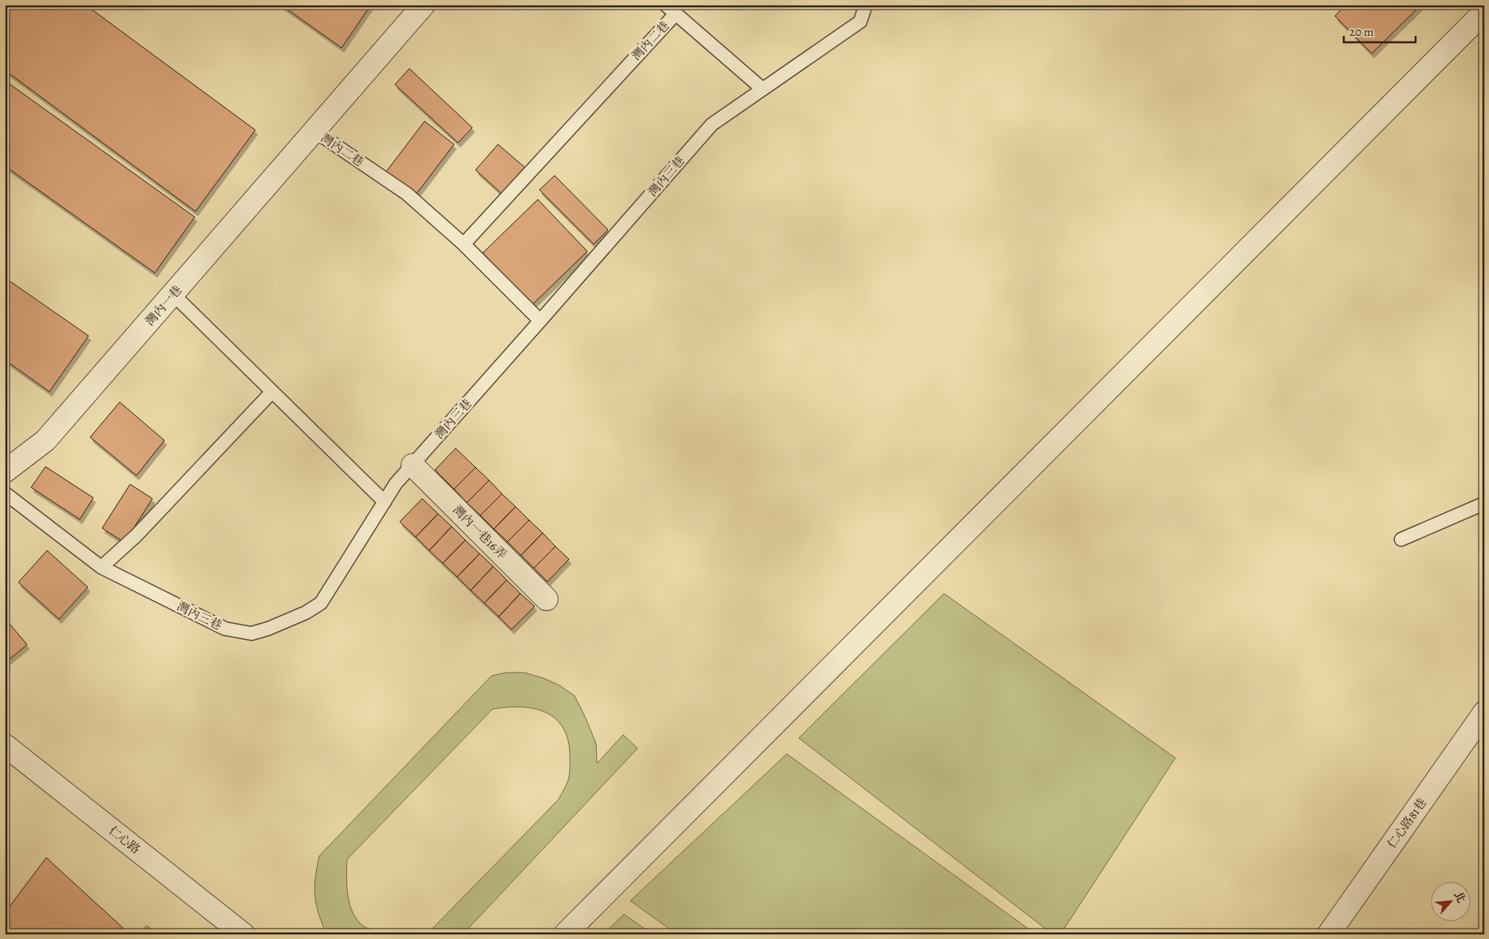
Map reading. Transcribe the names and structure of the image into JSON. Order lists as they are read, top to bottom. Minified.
{"streets":{"street":["灣內二巷","灣內一巷","灣內一巷16弄","仁心路81巷","仁心路"],"lane":["灣內三巷"]},"crossings":[["灣內二巷","灣內三巷"],["灣內二巷","灣內一巷"],["灣內三巷","灣內一巷16弄"]],"scale_bar":"20 m","north":"top right"}
